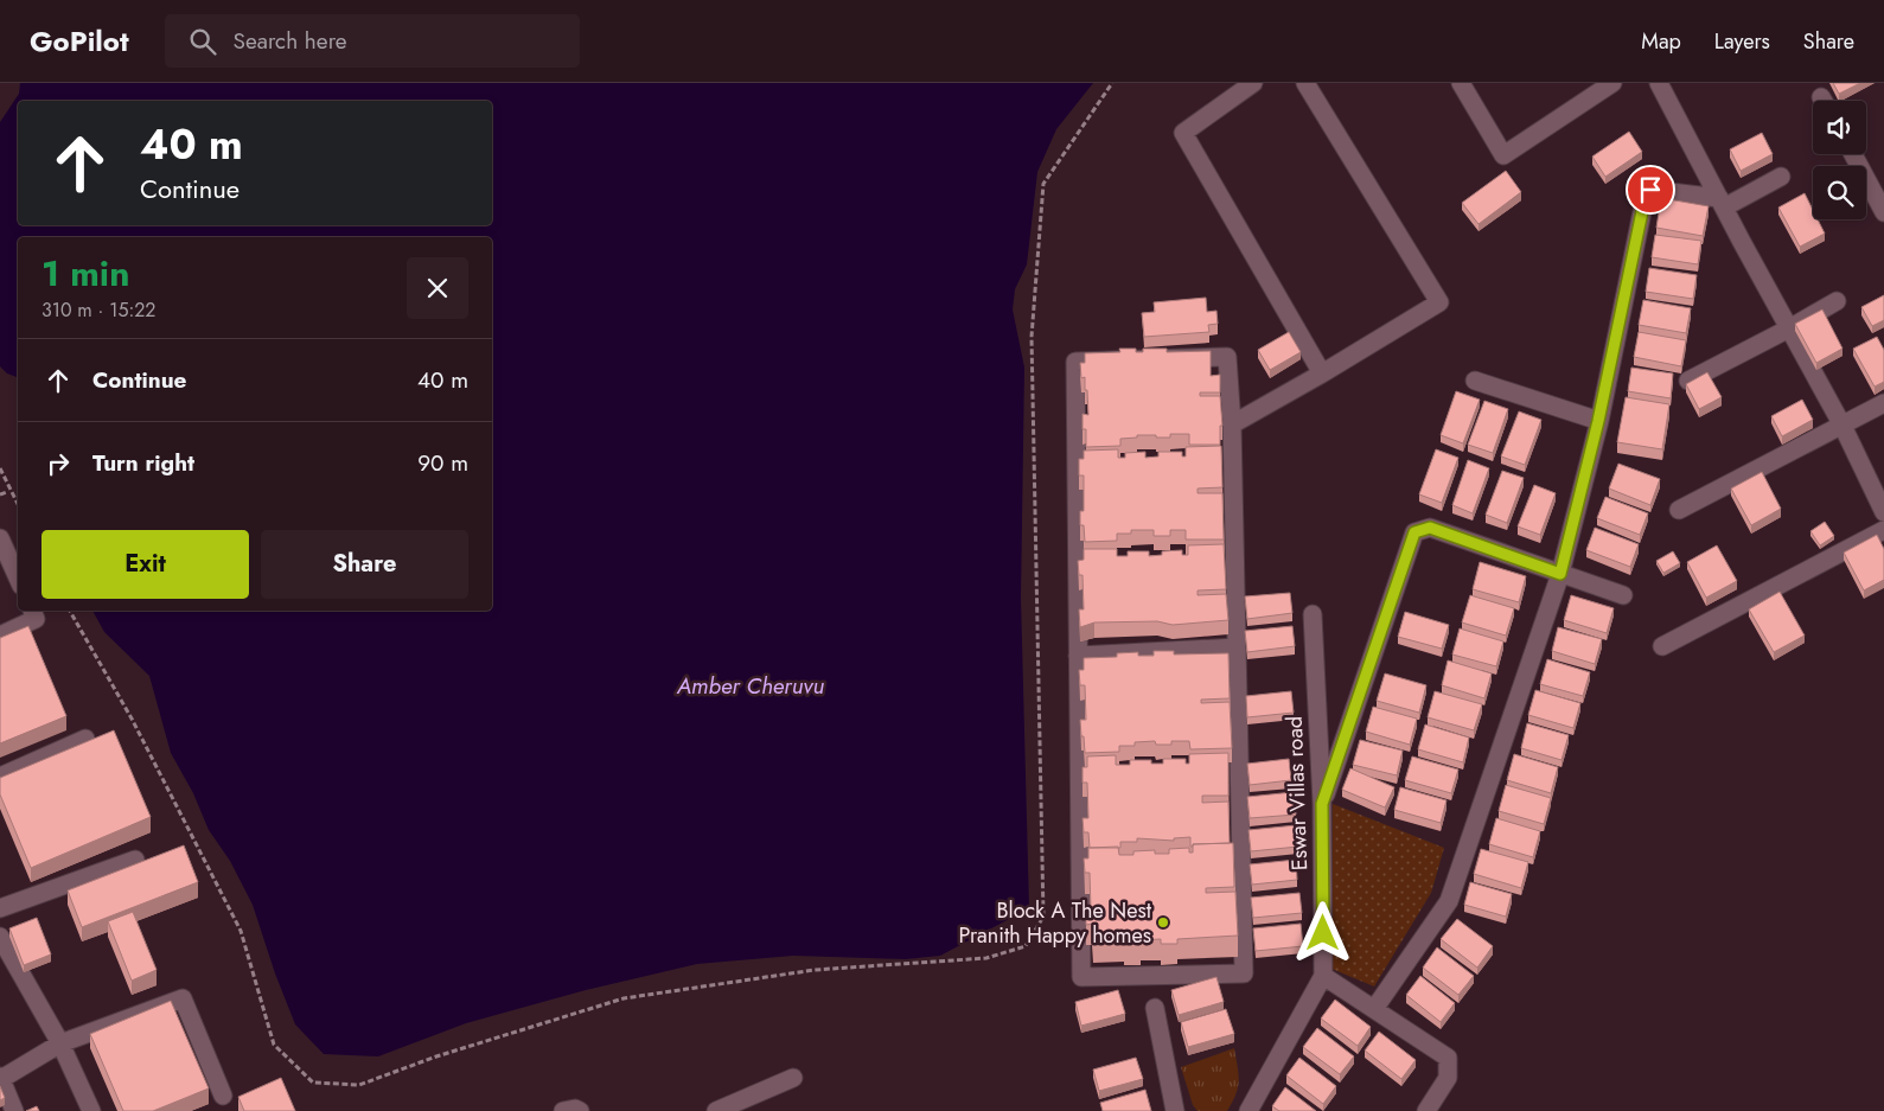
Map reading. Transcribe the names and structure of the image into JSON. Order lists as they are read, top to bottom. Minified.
{"streets":{"street":["Eswar Villas road"]},"water":["Amber Cheruvu"],"places":["Block A The Nest Pranith Happy homes"],"page":{"header":"GoPilot","search":"Search here","nav":["Map","Layers","Share"],"turn":["40 m","Continue"],"heading":["1 min","310 m · 15:22"],"list":[{"name":"Continue","value":"40 m"},{"name":"Turn right","value":"90 m"}],"buttons":["Exit","Share"]}}
